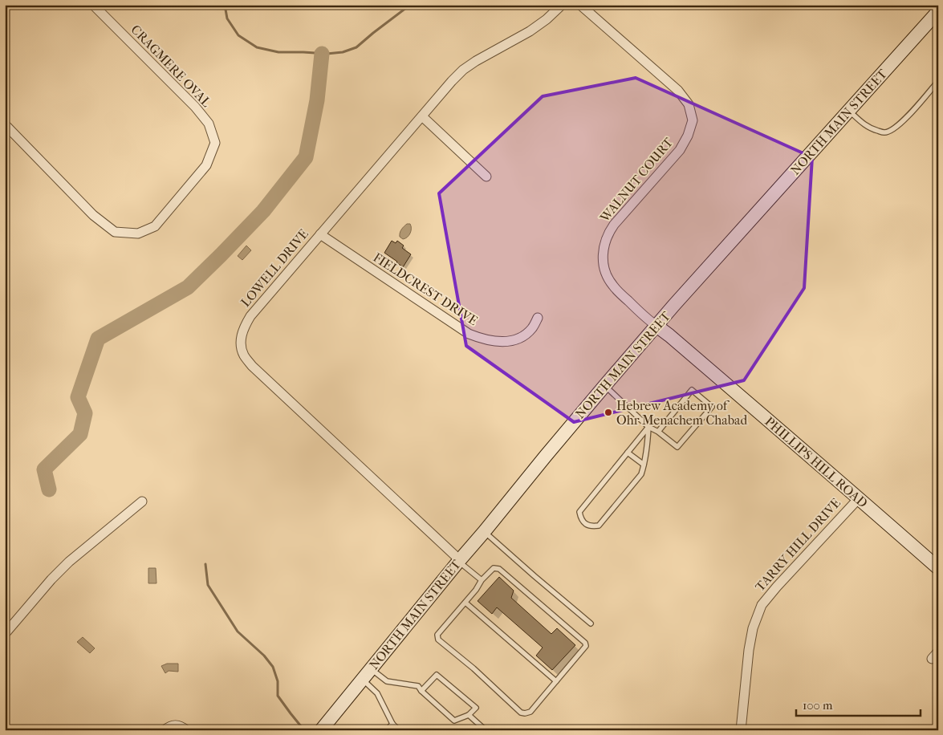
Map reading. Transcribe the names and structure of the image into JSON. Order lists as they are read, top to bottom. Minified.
{"streets":{"street":["CRAGMERE OVAL","NORTH MAIN STREET","WALNUT COURT","LOWELL DRIVE","FIELDCREST DRIVE","PHILLIPS HILL ROAD","TARRY HILL DRIVE"]},"crossings":[["NORTH MAIN STREET","WALNUT COURT"],["NORTH MAIN STREET","LOWELL DRIVE"],["NORTH MAIN STREET","PHILLIPS HILL ROAD"],["WALNUT COURT","PHILLIPS HILL ROAD"],["LOWELL DRIVE","FIELDCREST DRIVE"],["PHILLIPS HILL ROAD","TARRY HILL DRIVE"]],"places":["Hebrew Academy of Ohr Menachem Chabad"],"scale_bar":"100 m"}
